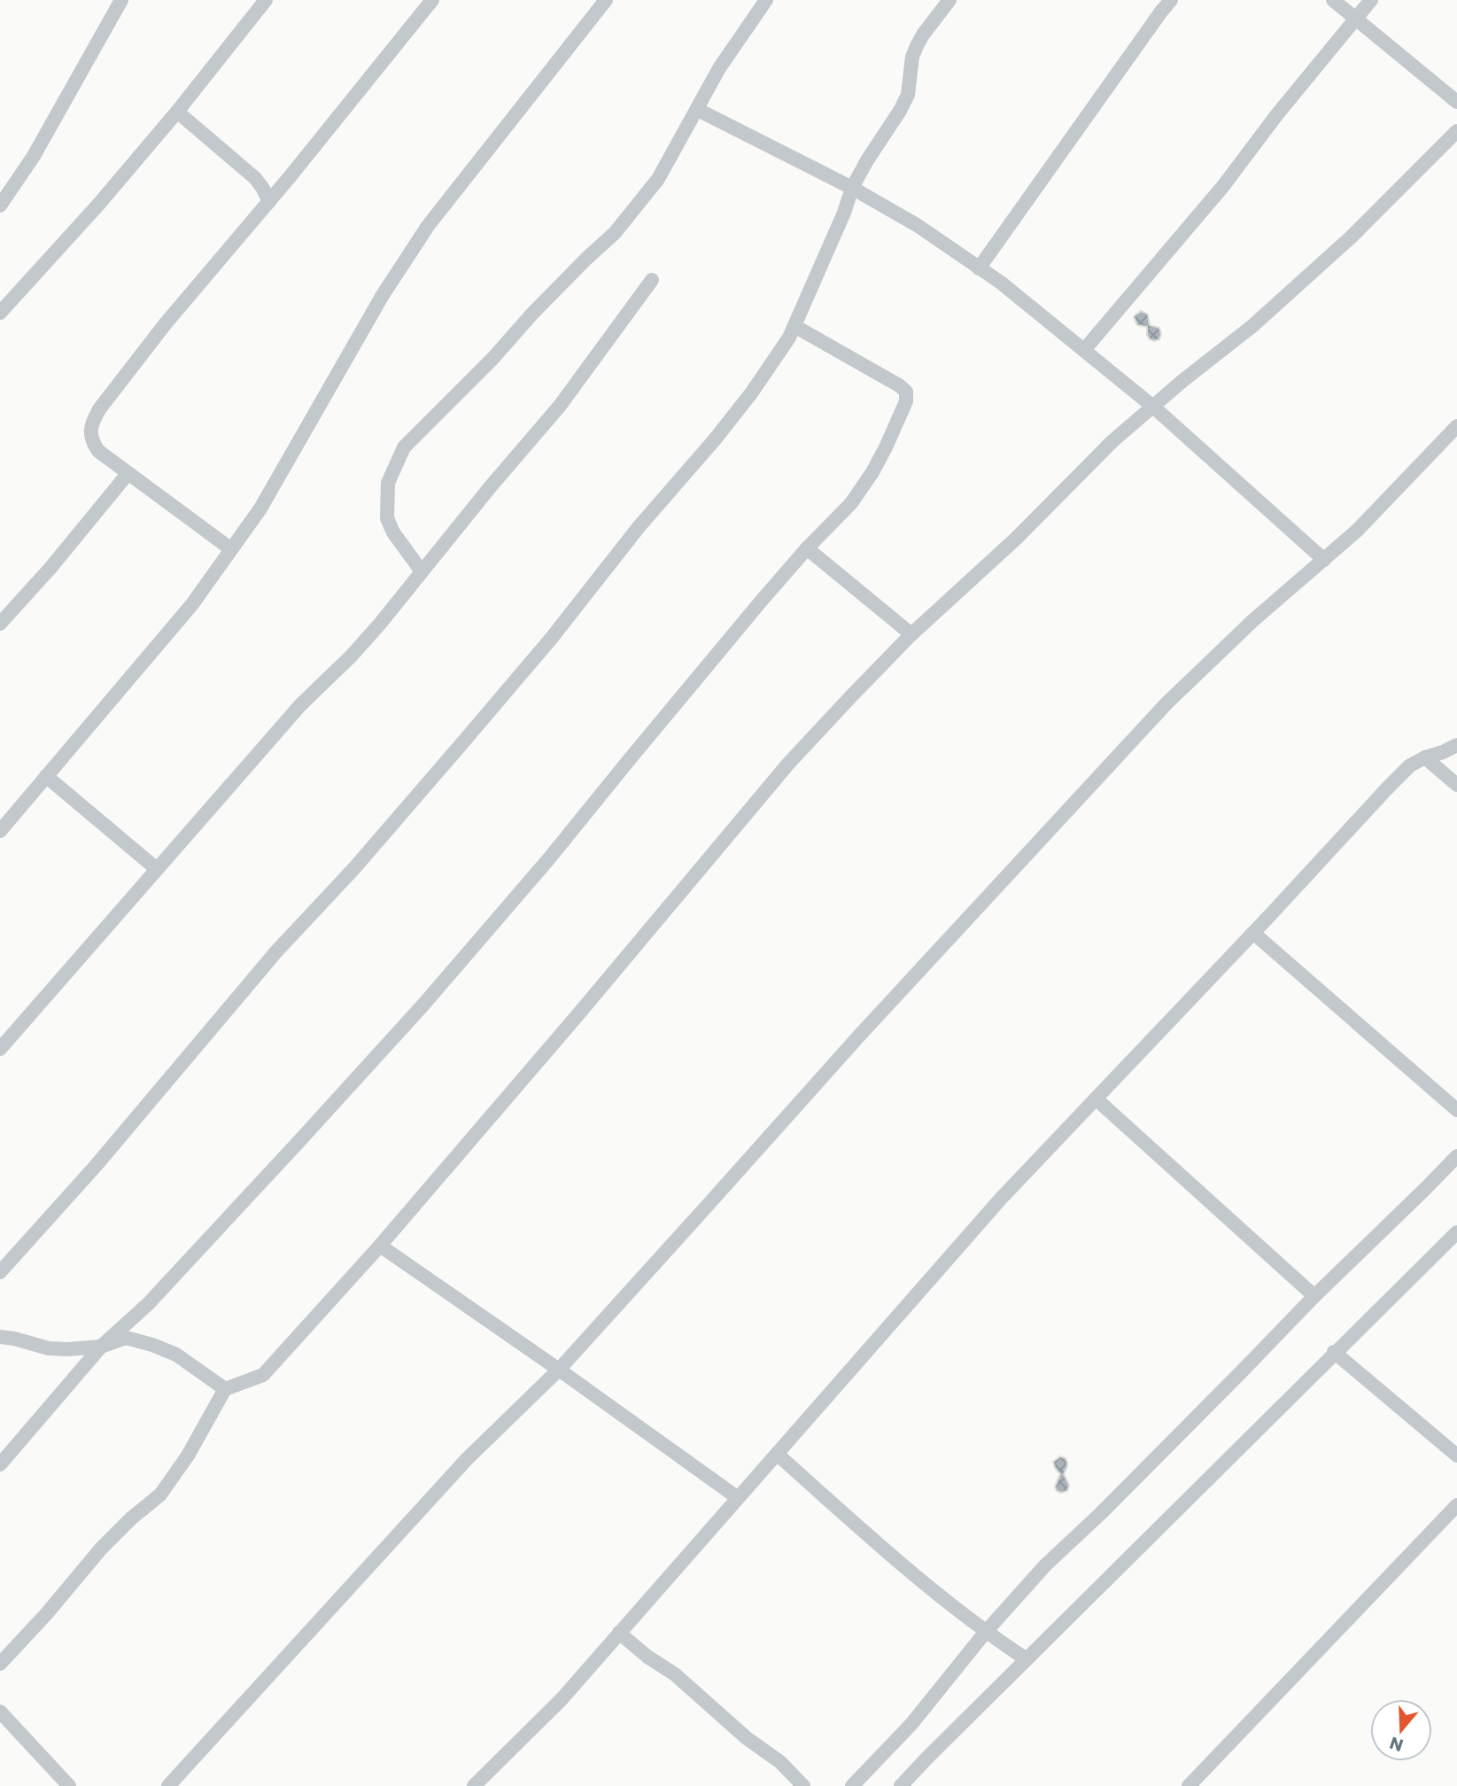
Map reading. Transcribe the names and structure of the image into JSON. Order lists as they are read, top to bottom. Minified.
{"north":"bottom"}
